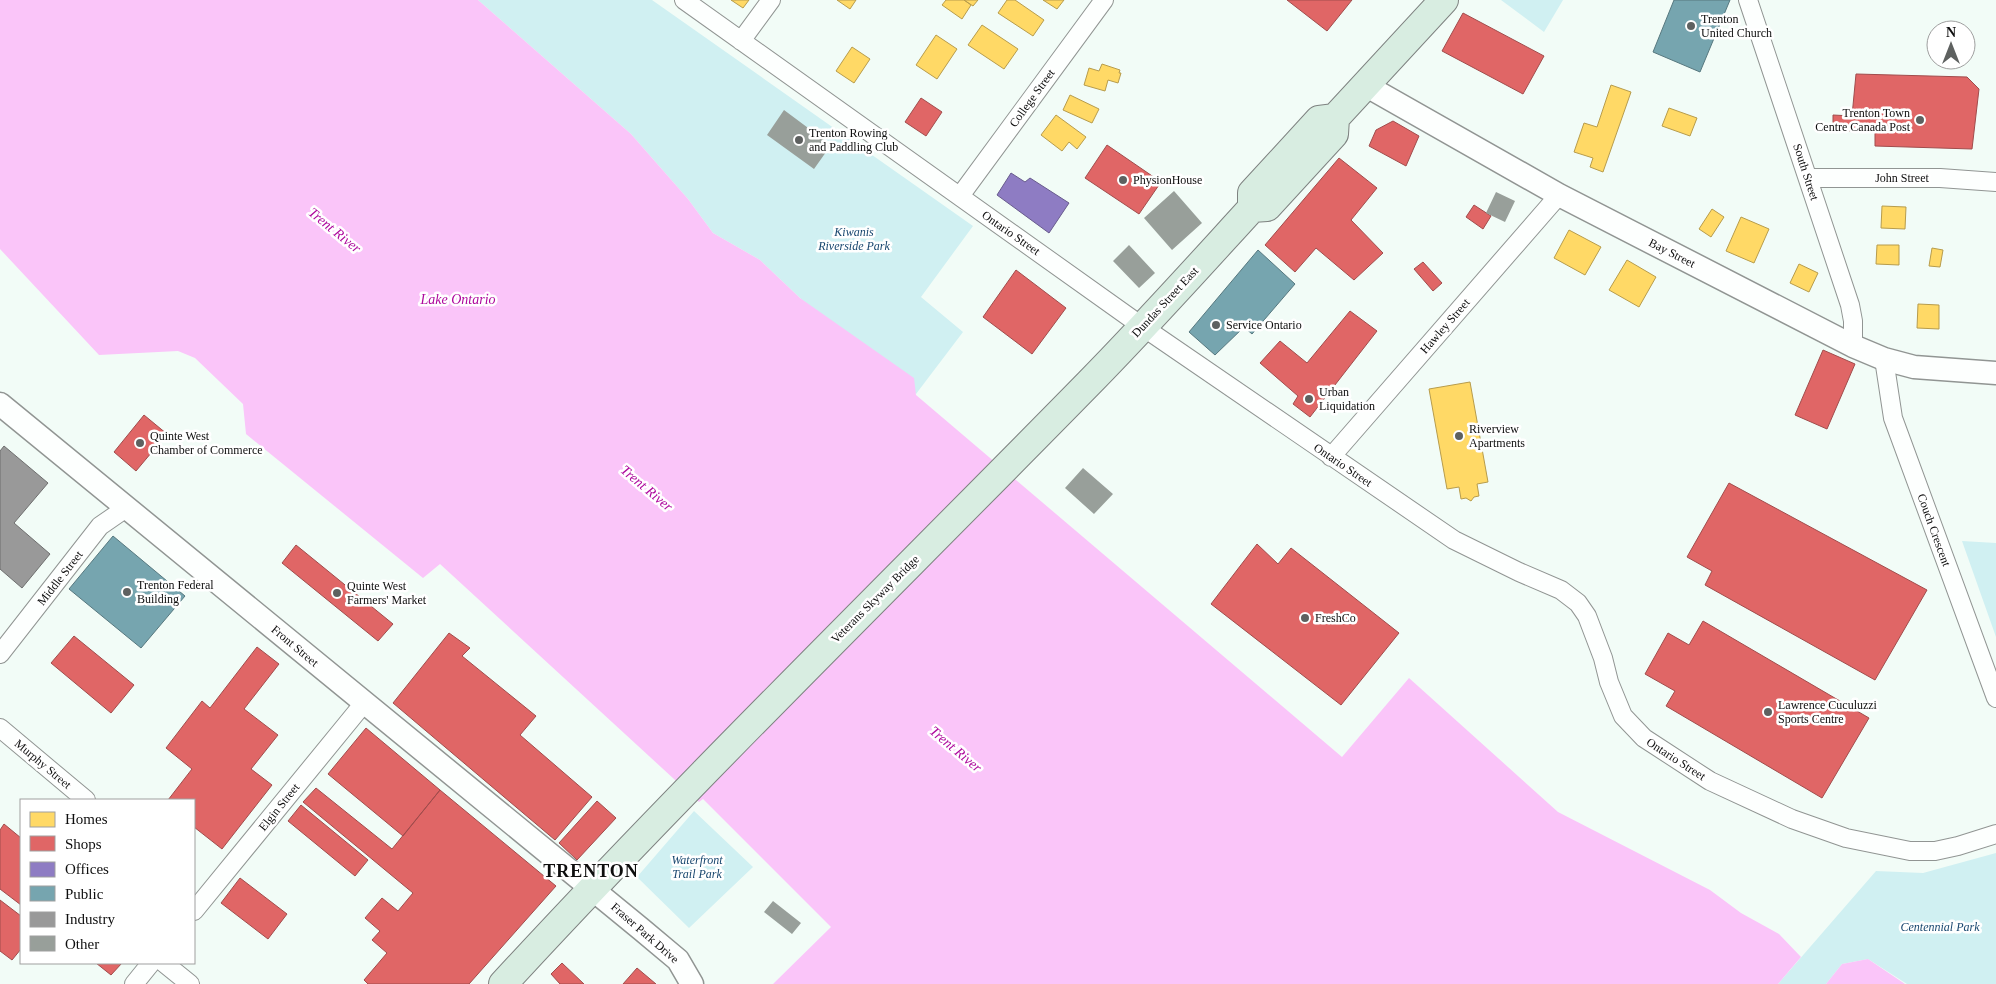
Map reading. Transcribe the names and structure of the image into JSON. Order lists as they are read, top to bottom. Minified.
{"streets":{"main road":["Dundas Street East","Veterans Skyway Bridge"],"street":["College Street","South Street","John Street","Ontario Street","Bay Street","Hawley Street","Couch Crescent","Middle Street","Front Street","Murphy Street","Elgin Street","Fraser Park Drive"]},"crossings":[["College Street","Ontario Street"],["South Street","John Street"],["South Street","Bay Street"],["Ontario Street","Dundas Street East"],["Ontario Street","Hawley Street"],["Bay Street","Dundas Street East"],["Bay Street","Hawley Street"],["Bay Street","Couch Crescent"],["Dundas Street East","Veterans Skyway Bridge"],["Middle Street","Front Street"],["Veterans Skyway Bridge","Front Street"],["Veterans Skyway Bridge","Fraser Park Drive"],["Front Street","Elgin Street"],["Front Street","Fraser Park Drive"]],"districts":["TRENTON"],"water":["Trent River","Lake Ontario"],"parks":["Kiwanis Riverside Park","Waterfront Trail Park","Centennial Park"],"places":["Trenton United Church","Trenton Town Centre Canada Post","Trenton Rowing and Paddling Club","PhysionHouse","Service Ontario","Urban Liquidation","Riverview Apartments","Quinte West Chamber of Commerce","Trenton Federal Building","Quinte West Farmers' Market","FreshCo","Lawrence Cuculuzzi Sports Centre"],"legend":["Homes","Shops","Offices","Public","Industry","Other"],"north":"top"}
